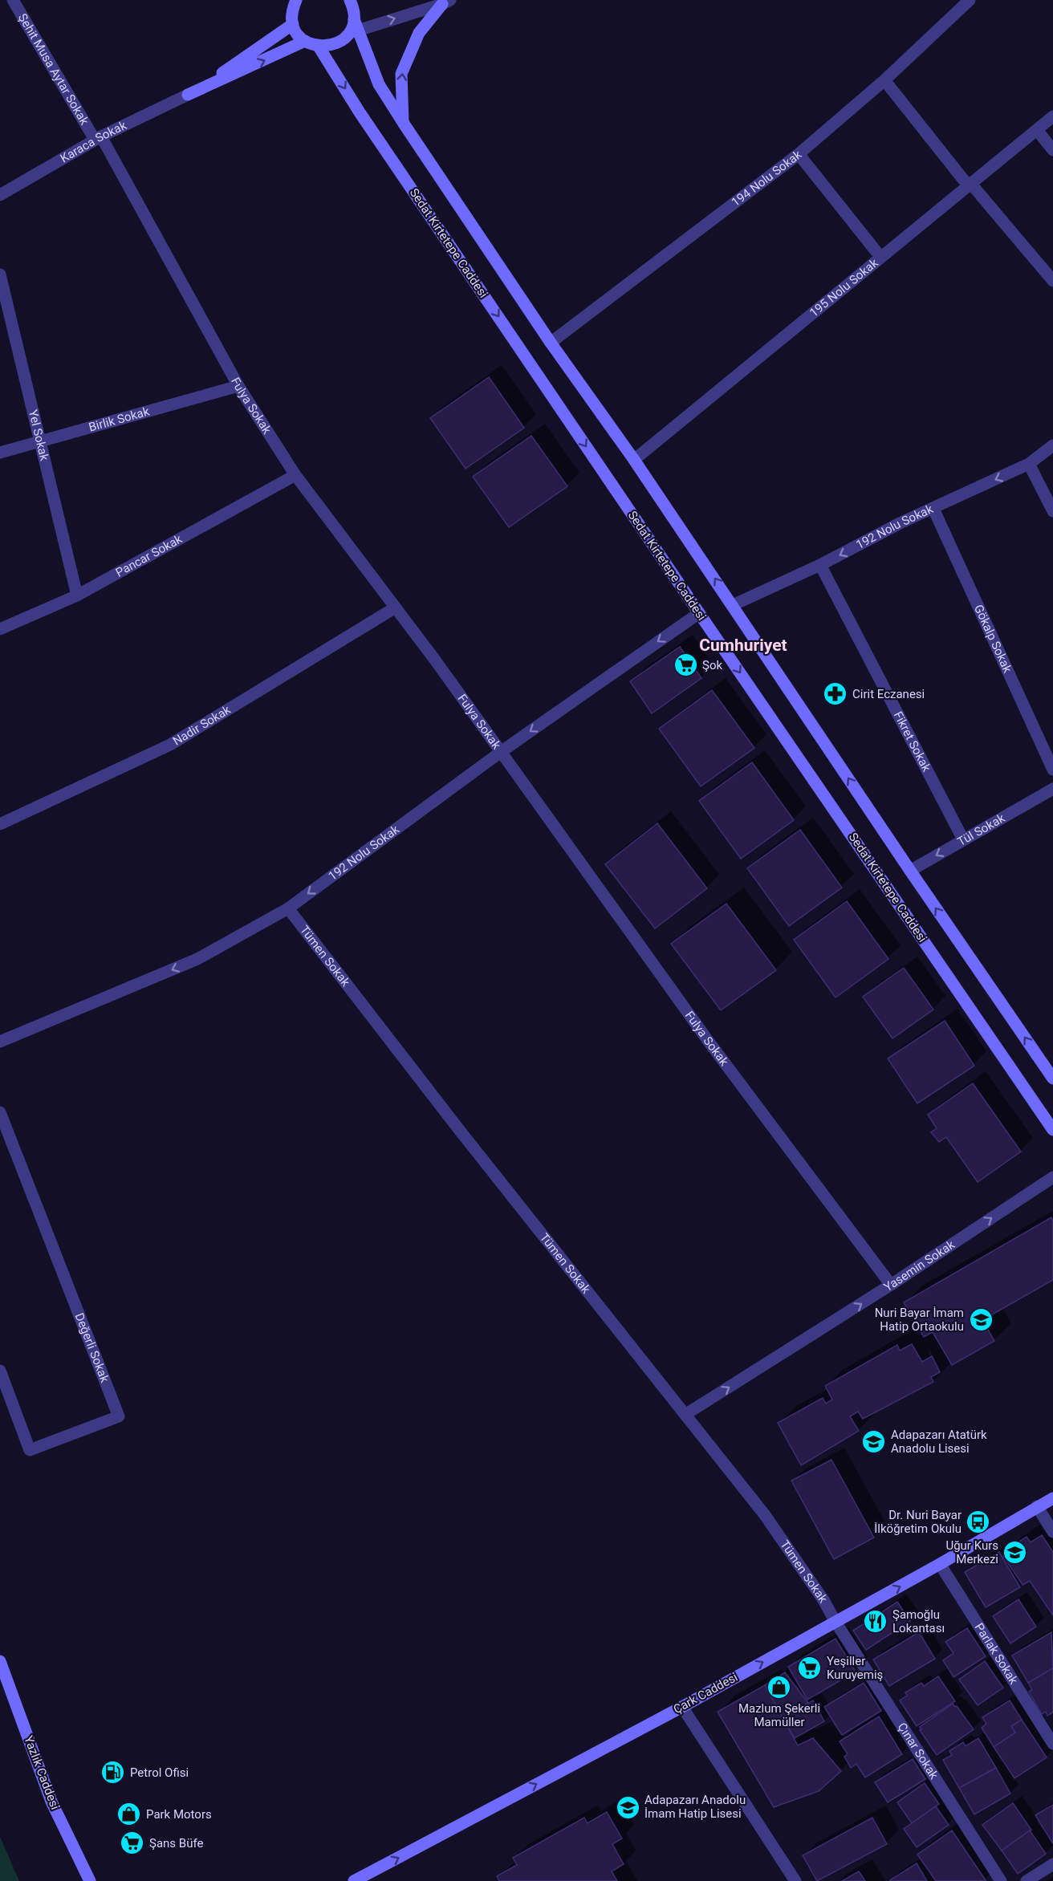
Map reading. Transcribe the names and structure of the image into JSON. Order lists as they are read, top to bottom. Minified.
{"streets":{"main road":["Sedat Kirtetepe Caddesi","Çark Caddesi","Yazlık Caddesi"],"street":["Şehit Musa Aytar Sokak","Karaca Sokak","194 Nolu Sokak","195 Nolu Sokak","Fulya Sokak","Birlik Sokak","Yel Sokak","192 Nolu Sokak","Pancar Sokak","Gökalp Sokak","Nadir Sokak","Fikret Sokak","Tül Sokak","Tümen Sokak","Yasemin Sokak","Değerli Sokak","Parlak Sokak","Çınar Sokak"]},"crossings":[["Şehit Musa Aytar Sokak","Karaca Sokak"],["Şehit Musa Aytar Sokak","Fulya Sokak"],["Karaca Sokak","Fulya Sokak"],["Sedat Kirtetepe Caddesi","192 Nolu Sokak"],["Fulya Sokak","Birlik Sokak"],["Fulya Sokak","192 Nolu Sokak"],["Fulya Sokak","Pancar Sokak"],["Fulya Sokak","Nadir Sokak"],["Fulya Sokak","Yasemin Sokak"],["Birlik Sokak","Yel Sokak"],["Yel Sokak","Pancar Sokak"],["192 Nolu Sokak","Gökalp Sokak"],["192 Nolu Sokak","Fikret Sokak"],["192 Nolu Sokak","Tümen Sokak"],["Fikret Sokak","Tül Sokak"],["Tümen Sokak","Yasemin Sokak"],["Tümen Sokak","Çark Caddesi"],["Tümen Sokak","Çınar Sokak"],["Parlak Sokak","Çark Caddesi"],["Çark Caddesi","Çınar Sokak"]],"one_way":["192 Nolu Sokak","Tül Sokak","Yasemin Sokak","Çark Caddesi"],"districts":["Cumhuriyet"],"places":{"supermarket":["Şok","Yeşiller Kuruyemiş","Şans Büfe"],"pharmacy":["Cirit Eczanesi"],"school or university":["Nuri Bayar İmam Hatip Ortaokulu","Adapazarı Atatürk Anadolu Lisesi","Uğur Kurs Merkezi","Adapazarı Anadolu İmam Hatip Lisesi"],"bus stop":["Dr. Nuri Bayar İlköğretim Okulu"],"restaurant":["Şamoğlu Lokantası"],"shop":["Mazlum Şekerli Mamüller","Park Motors"],"fuel station":["Petrol Ofisi"]}}
